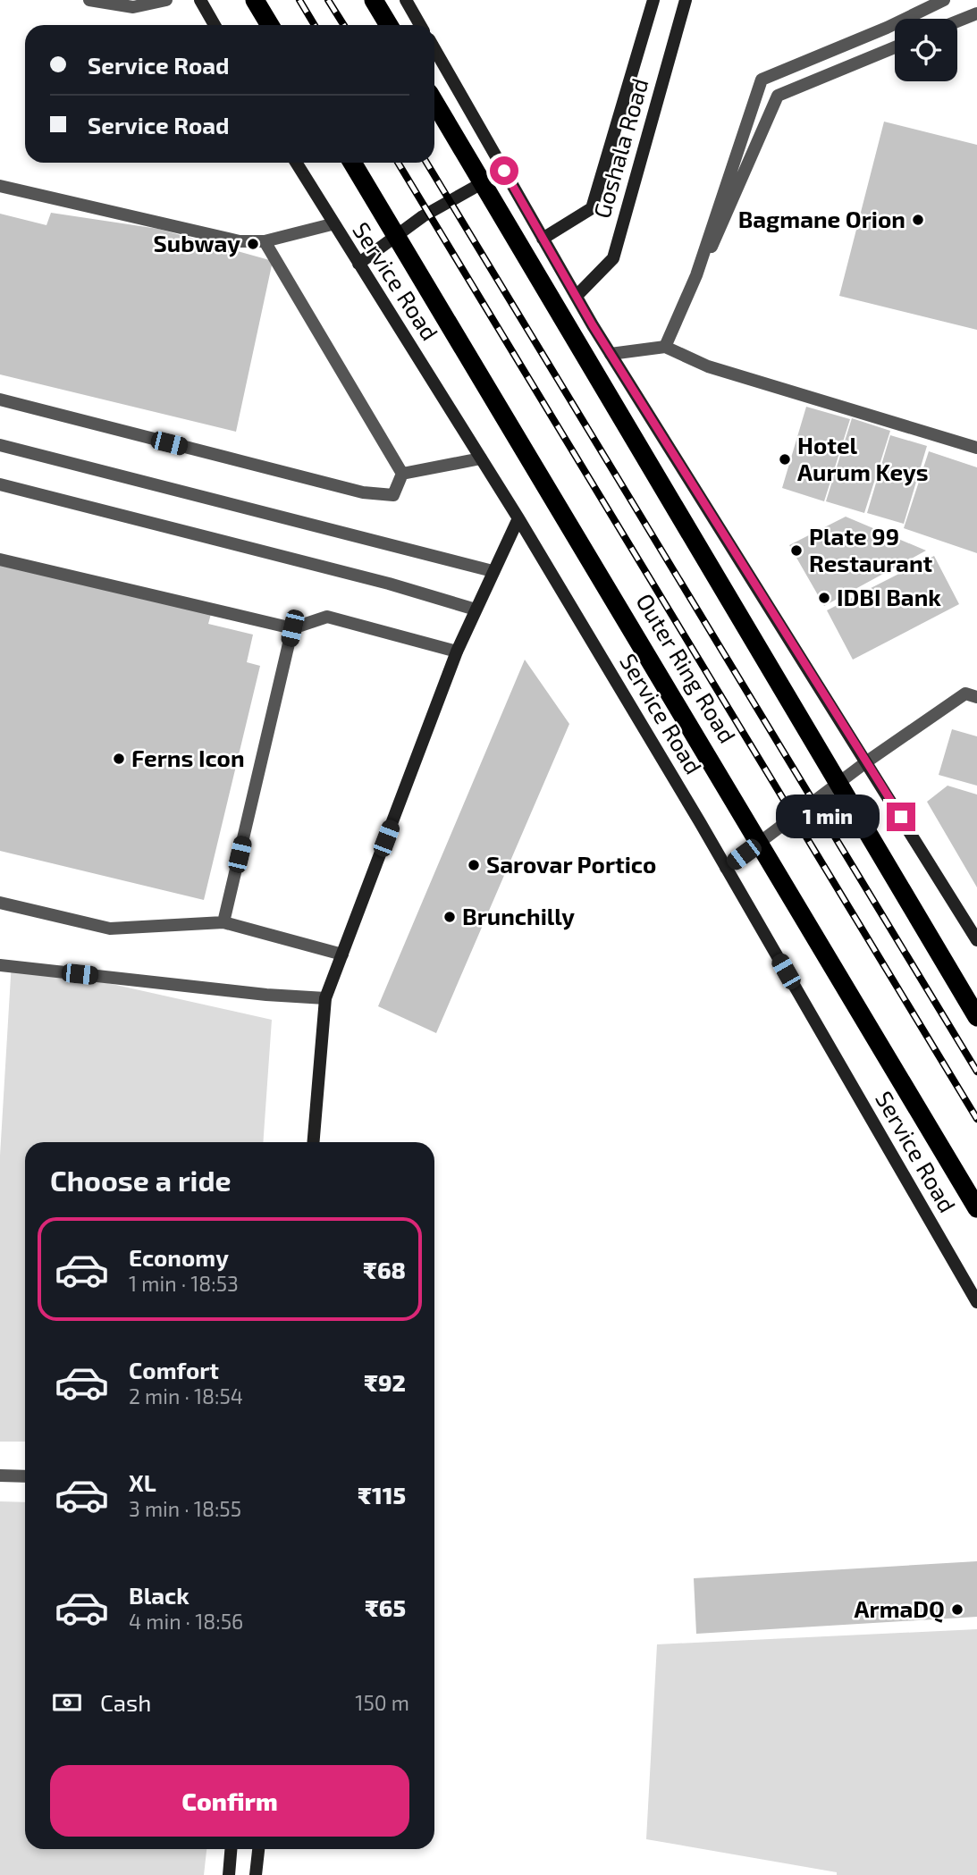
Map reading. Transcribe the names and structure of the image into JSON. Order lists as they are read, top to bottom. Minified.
{"streets":{"highway":["Outer Ring Road"],"street":["Goshala Road","Service Road"]},"places":["Bagmane Orion","Subway","Hotel Aurum Keys","Plate 99 Restaurant","IDBI Bank","Ferns Icon","Sarovar Portico","Brunchilly","ArmaDQ"],"page":{"banner":["Service Road","Service Road"],"bubble":"1 min","heading":"Choose a ride","list":[{"name":"Economy","note":"1 min · 18:53","value":"₹68"},{"name":"Comfort","note":"2 min · 18:54","value":"₹92"},{"name":"XL","note":"3 min · 18:55","value":"₹115"},{"name":"Black","note":"4 min · 18:56","value":"₹65"}],"pay":["Cash","150 m"],"buttons":"Confirm"}}
